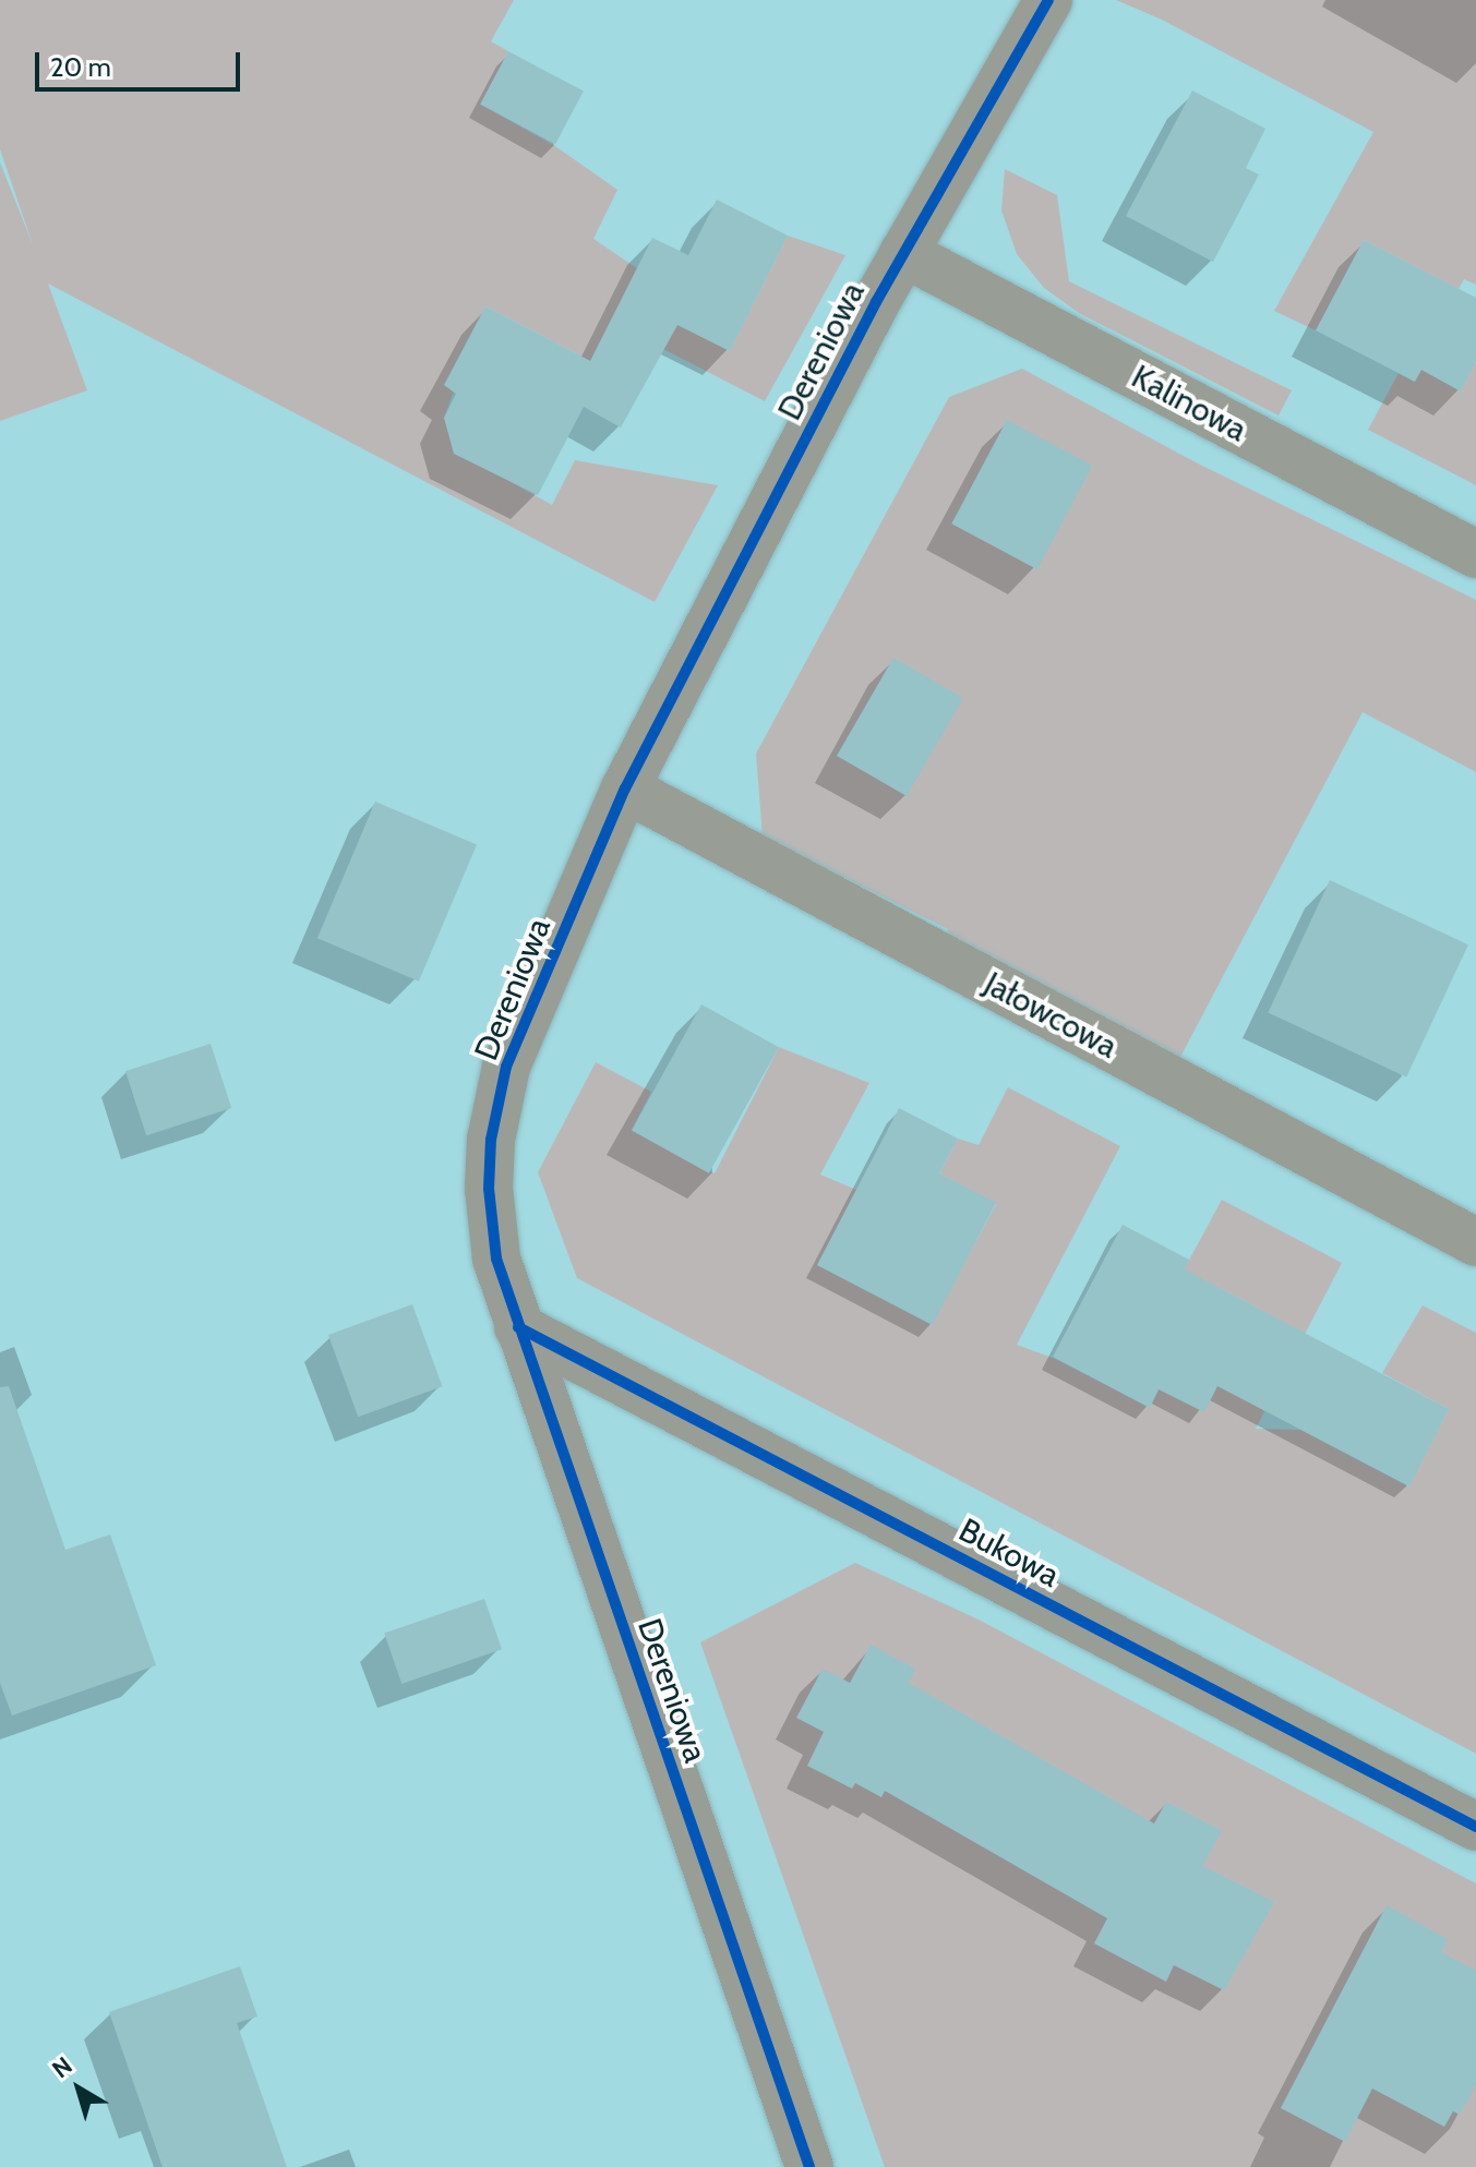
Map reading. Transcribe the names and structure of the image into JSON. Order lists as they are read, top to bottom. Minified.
{"streets":{"street":["Dereniowa","Kalinowa","Jałowcowa","Bukowa"]},"crossings":[["Dereniowa","Kalinowa"],["Dereniowa","Jałowcowa"],["Dereniowa","Bukowa"]],"scale_bar":"20 m","north":"top left"}
